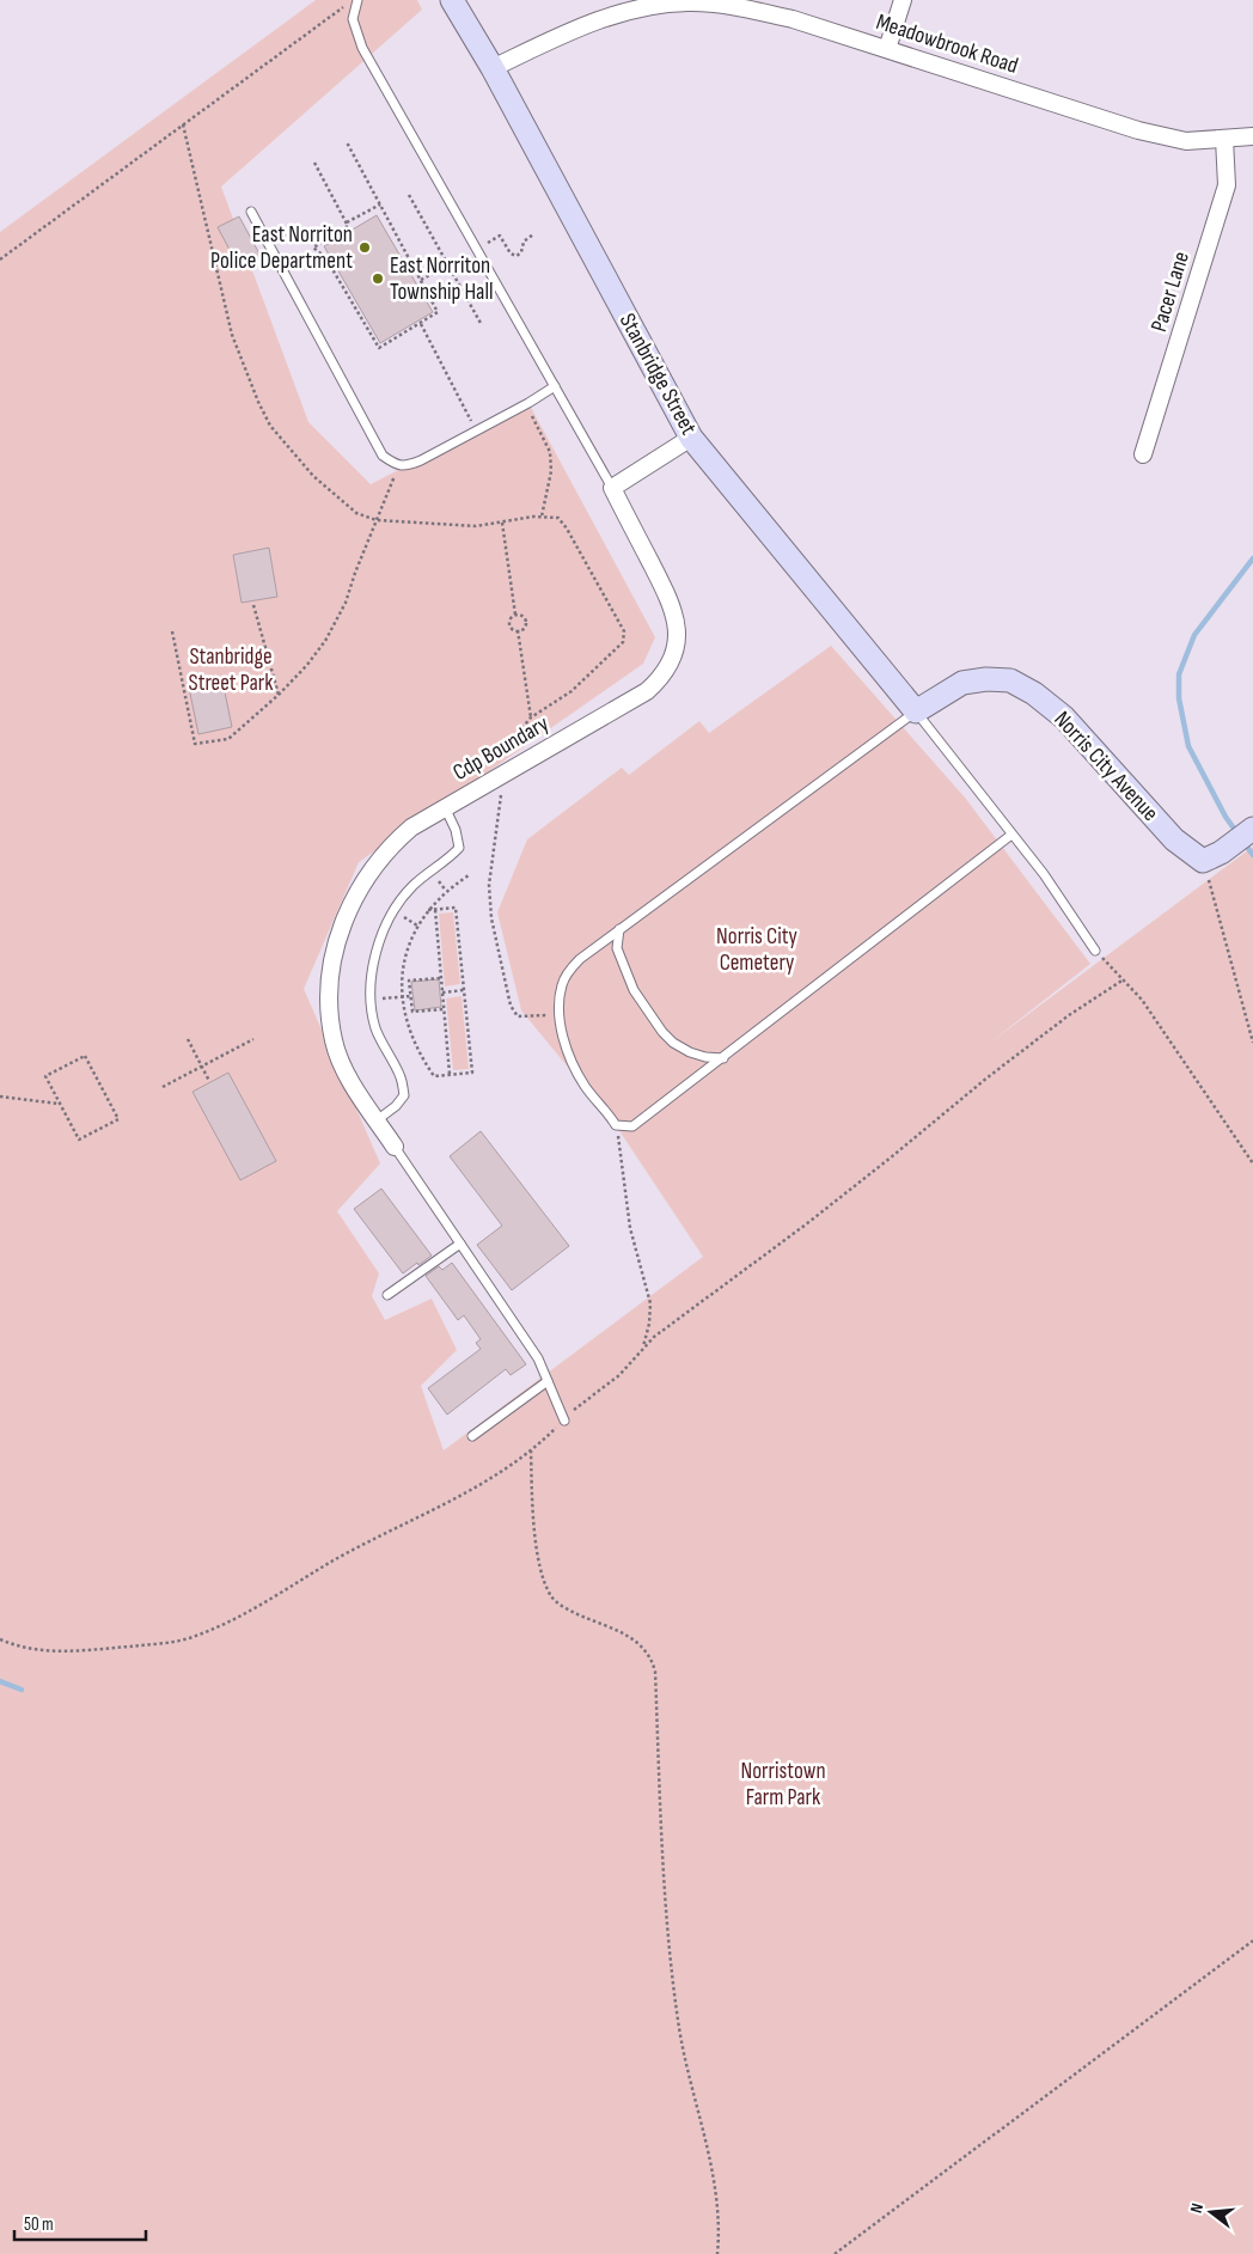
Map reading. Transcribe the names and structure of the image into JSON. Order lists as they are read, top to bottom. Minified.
{"streets":{"street":["Meadowbrook Road","Pacer Lane","Stanbridge Street","Cdp Boundary","Norris City Avenue"]},"crossings":[["Meadowbrook Road","Pacer Lane"],["Meadowbrook Road","Stanbridge Street"],["Stanbridge Street","Norris City Avenue"]],"parks":["Stanbridge Street Park","Norris City Cemetery","Norristown Farm Park"],"places":["East Norriton Police Department","East Norriton Township Hall"],"scale_bar":"50 m","north":"left"}
